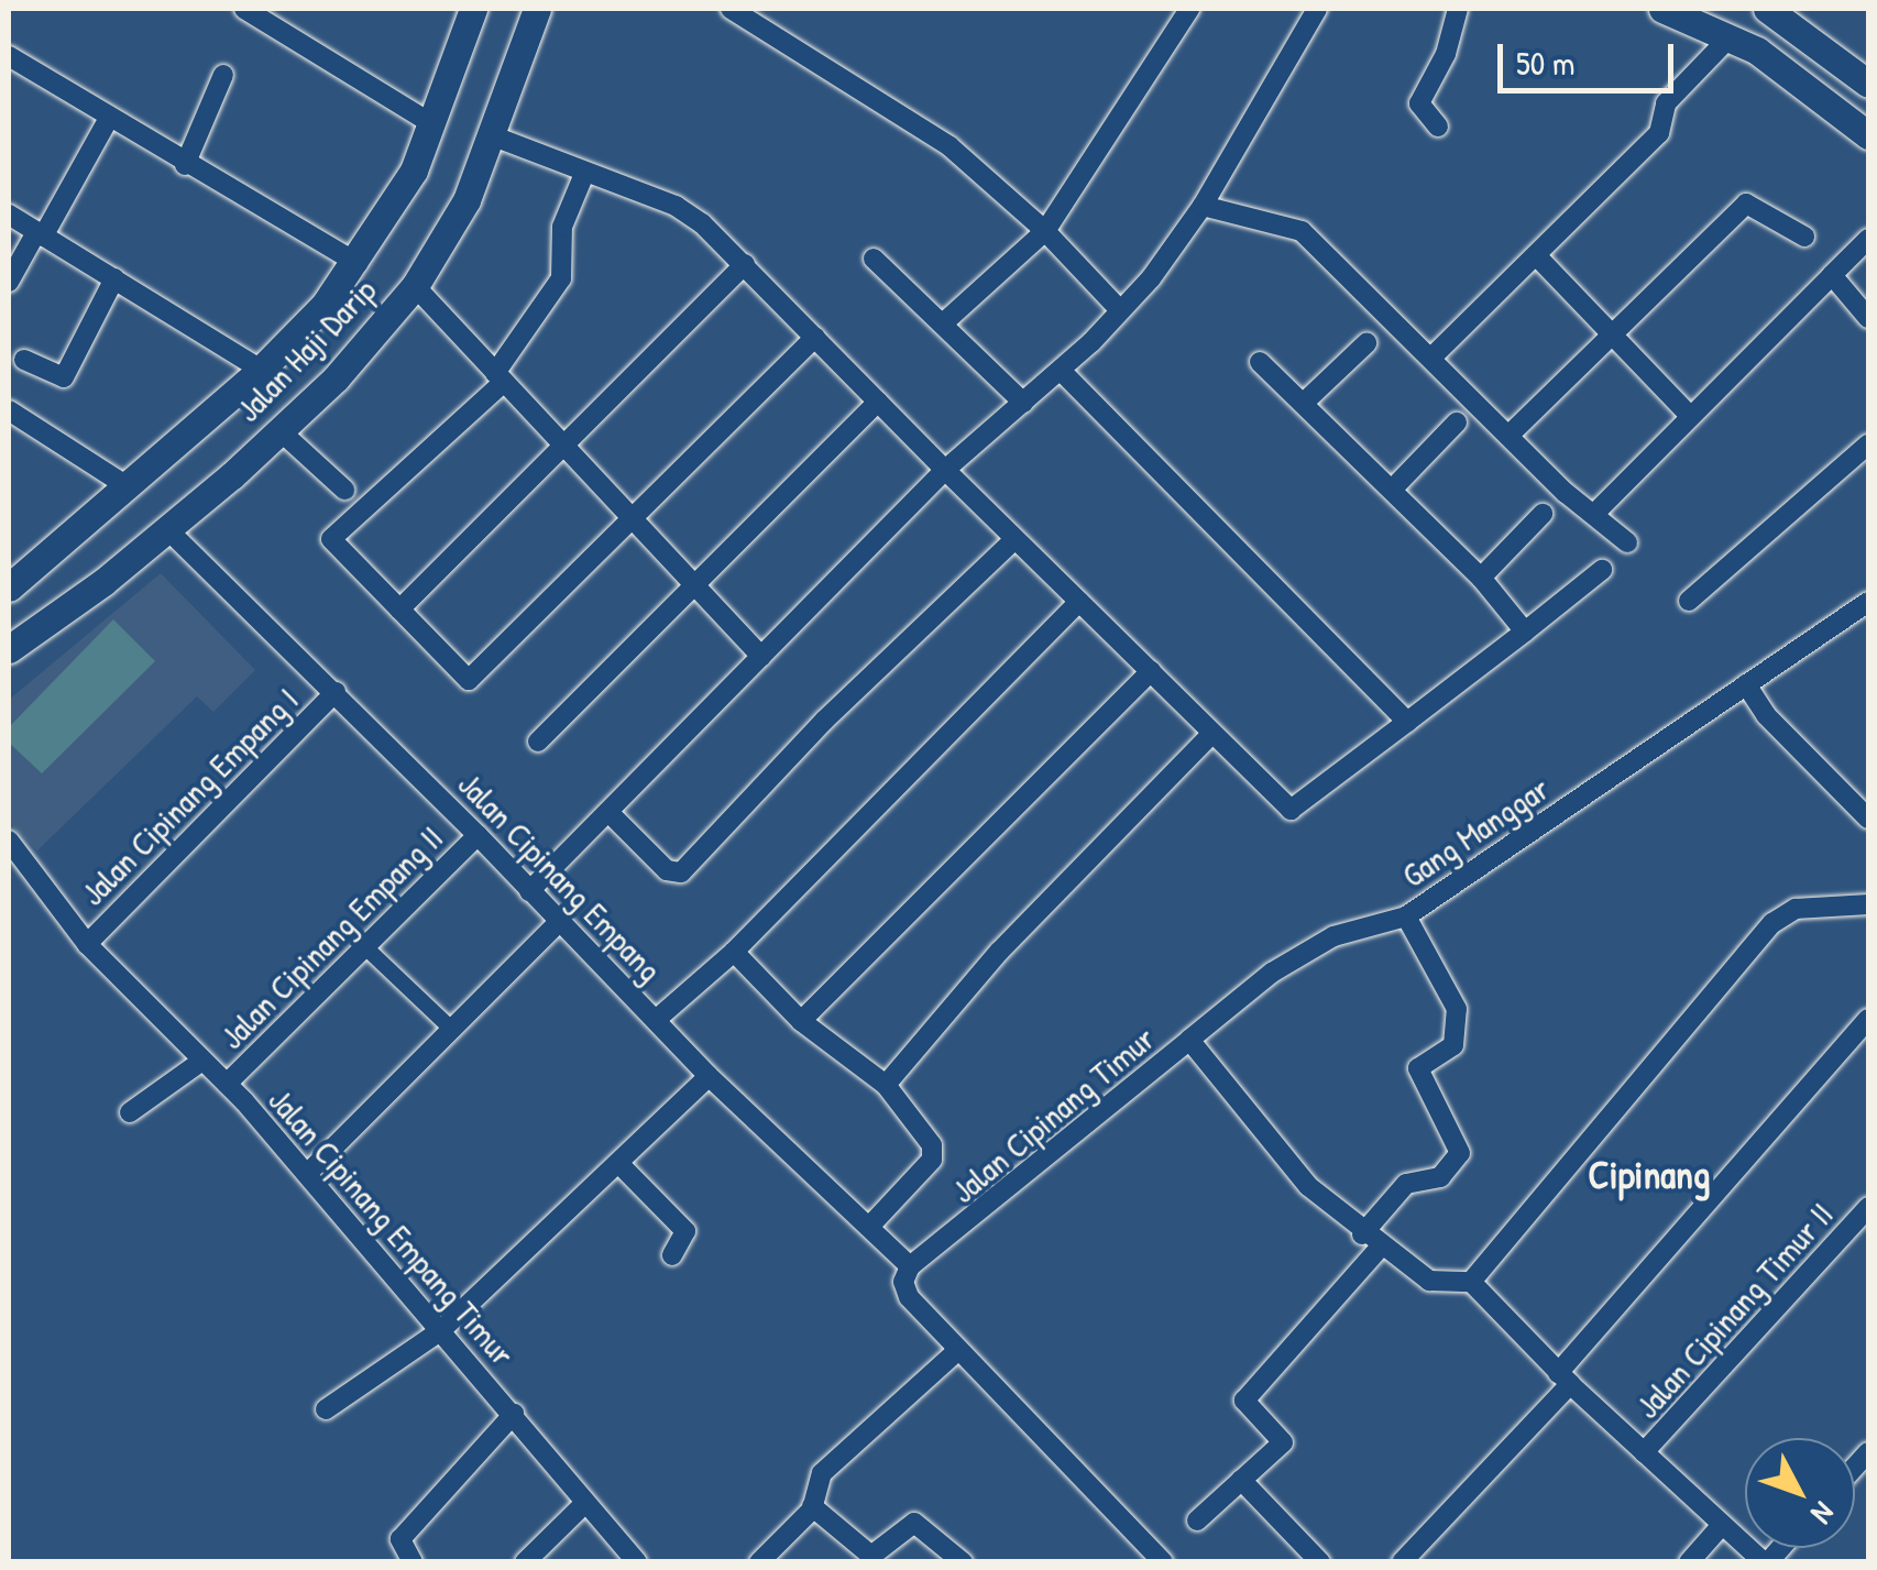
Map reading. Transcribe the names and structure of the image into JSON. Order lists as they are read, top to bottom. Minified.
{"streets":{"main road":["Jalan Haji Darip"],"street":["Jalan Cipinang Empang I","Gang Manggar","Jalan Cipinang Empang","Jalan Cipinang Empang II","Jalan Cipinang Timur","Jalan Cipinang Empang Timur","Jalan Cipinang Timur II"]},"crossings":[["Jalan Haji Darip","Jalan Cipinang Empang"],["Jalan Cipinang Empang I","Jalan Cipinang Empang"],["Jalan Cipinang Empang I","Jalan Cipinang Empang Timur"],["Gang Manggar","Jalan Cipinang Timur"],["Jalan Cipinang Empang","Jalan Cipinang Empang II"],["Jalan Cipinang Empang","Jalan Cipinang Timur"],["Jalan Cipinang Empang II","Jalan Cipinang Empang Timur"]],"districts":["Cipinang"],"scale_bar":"50 m","north":"bottom right"}
